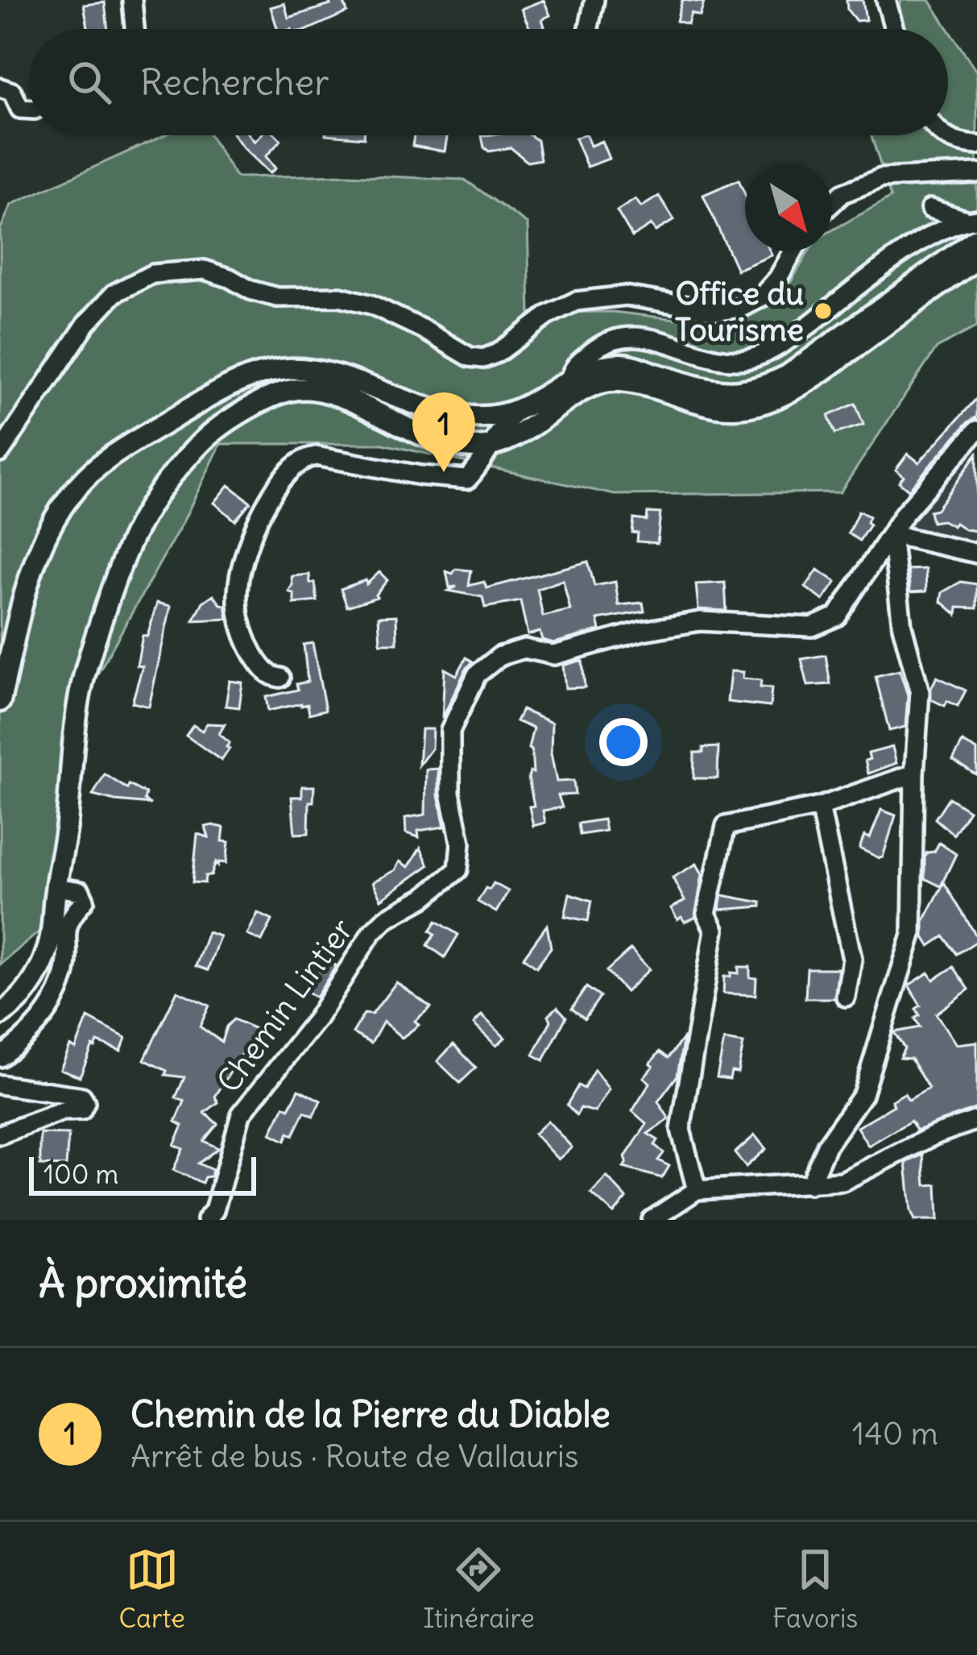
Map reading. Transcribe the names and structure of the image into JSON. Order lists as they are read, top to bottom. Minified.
{"streets":{"street":["Chemin Lintier"]},"places":["Office du Tourisme"],"scale_bar":"100 m","north":"bottom right","page":{"search":"Rechercher","pins":"1","scale":"100 m","heading":"À proximité","list":[{"mark":"1","name":"Chemin de la Pierre du Diable","note":"Arrêt de bus · Route de Vallauris","value":"140 m"}],"nav":["Carte","Itinéraire","Favoris"]}}
